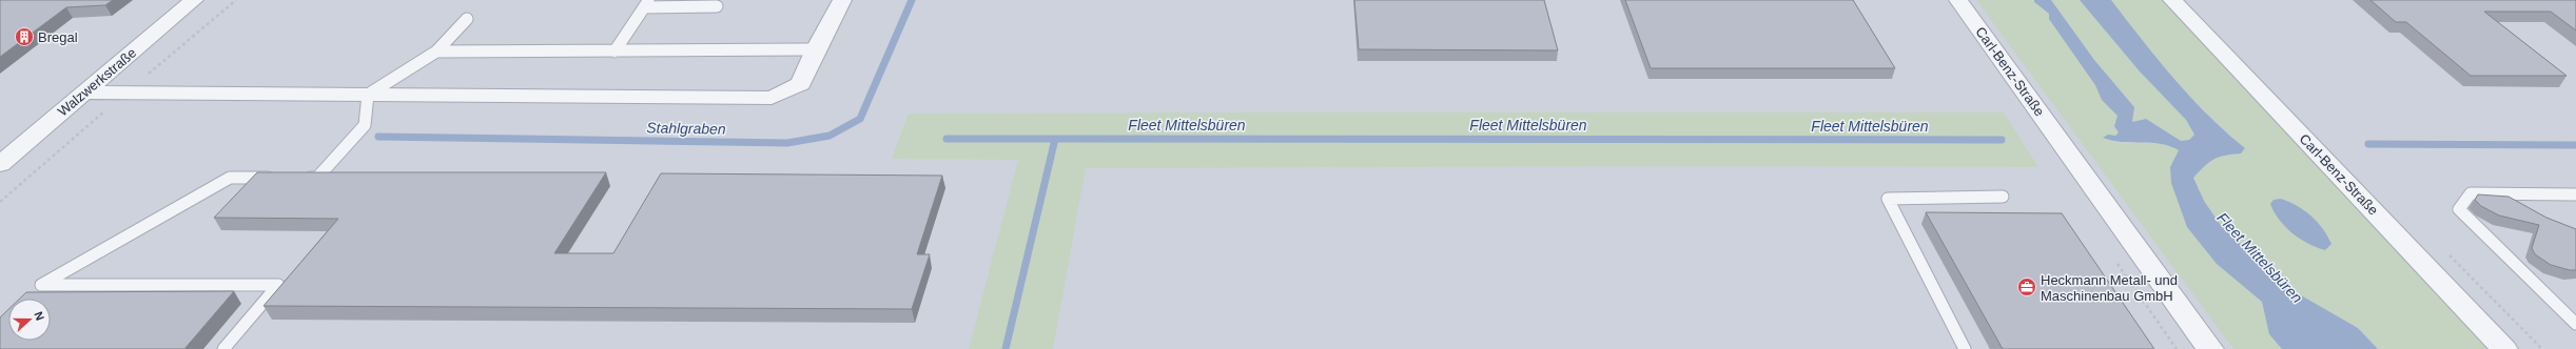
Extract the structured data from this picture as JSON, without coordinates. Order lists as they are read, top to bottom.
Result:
{
  "streets": {
    "street": ["Carl-Benz-Straße", "Walzwerkstraße"]
  },
  "water": ["Fleet Mittelsbüren", "Stahlgraben"],
  "places": {
    "building": ["Bregal"],
    "office": ["Heckmann Metall- und Maschinenbau GmbH"]
  },
  "north": "right"
}
